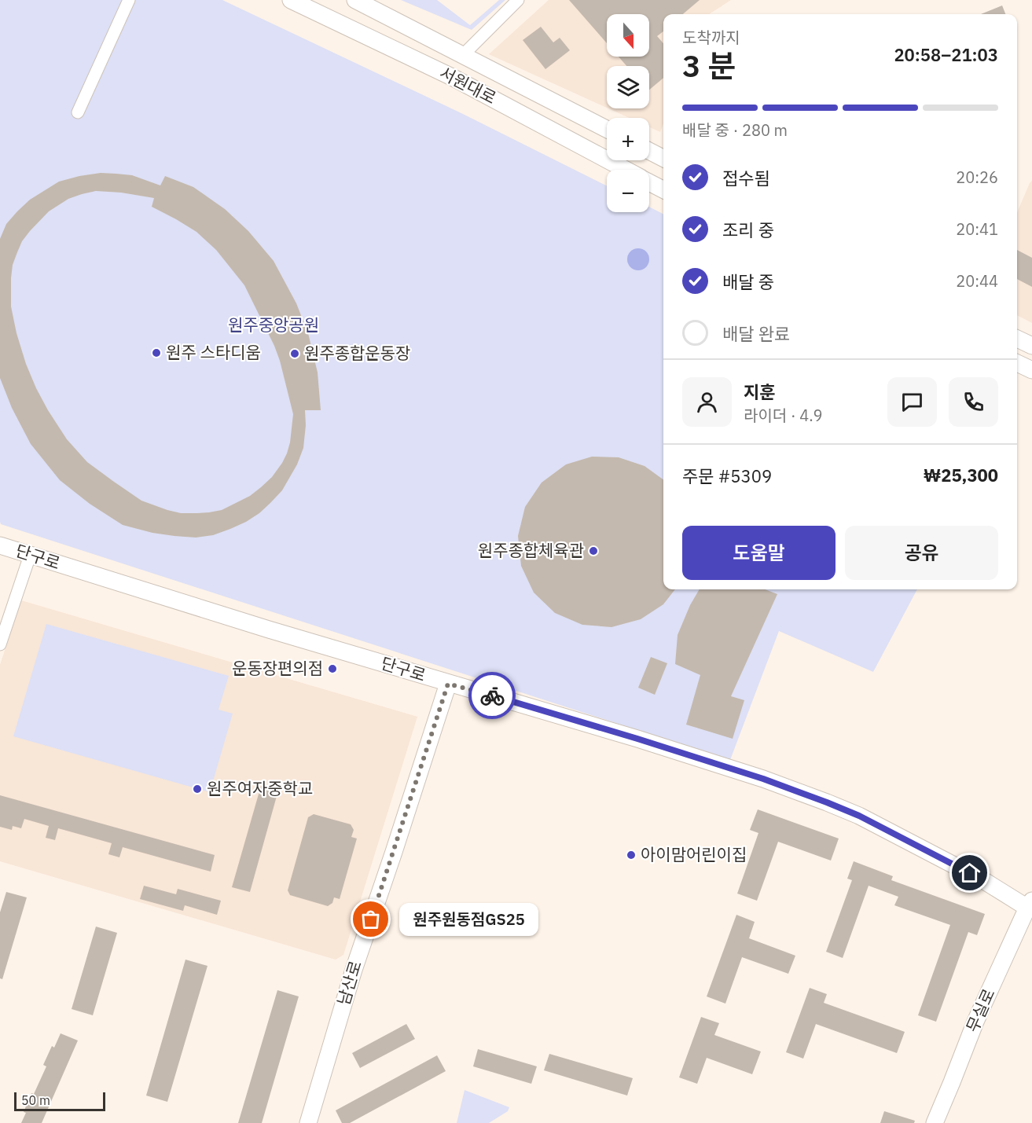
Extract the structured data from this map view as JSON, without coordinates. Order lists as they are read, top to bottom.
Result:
{
  "streets": {
    "street": [
      "서원대로",
      "단구로",
      "남산로",
      "무실로"
    ]
  },
  "crossings": [
    ["단구로", "남산로"],
    ["단구로", "무실로"]
  ],
  "parks": ["원주중앙공원"],
  "places": [
    "원주 스타디움",
    "원주종합운동장",
    "원주종합체육관",
    "운동장편의점",
    "원주여자중학교",
    "아이맘어린이집",
    "원주원동점GS25"
  ],
  "scale_bar": "50 m",
  "north": "bottom",
  "page": {
    "map_buttons": ["+", "−"],
    "heading": ["3 분", "도착까지", "20:58–21:03"],
    "panel": [
      "지훈",
      "라이더 · 4.9",
      "주문 #5309",
      "₩25,300"
    ],
    "bar": "배달 중 · 280 m",
    "list": [
      ["접수됨", "20:26"],
      ["조리 중", "20:41"],
      ["배달 중", "20:44"],
      "배달 완료"
    ],
    "buttons": ["도움말", "공유"],
    "bubble": "원주원동점GS25",
    "scale": "50 m"
  }
}
